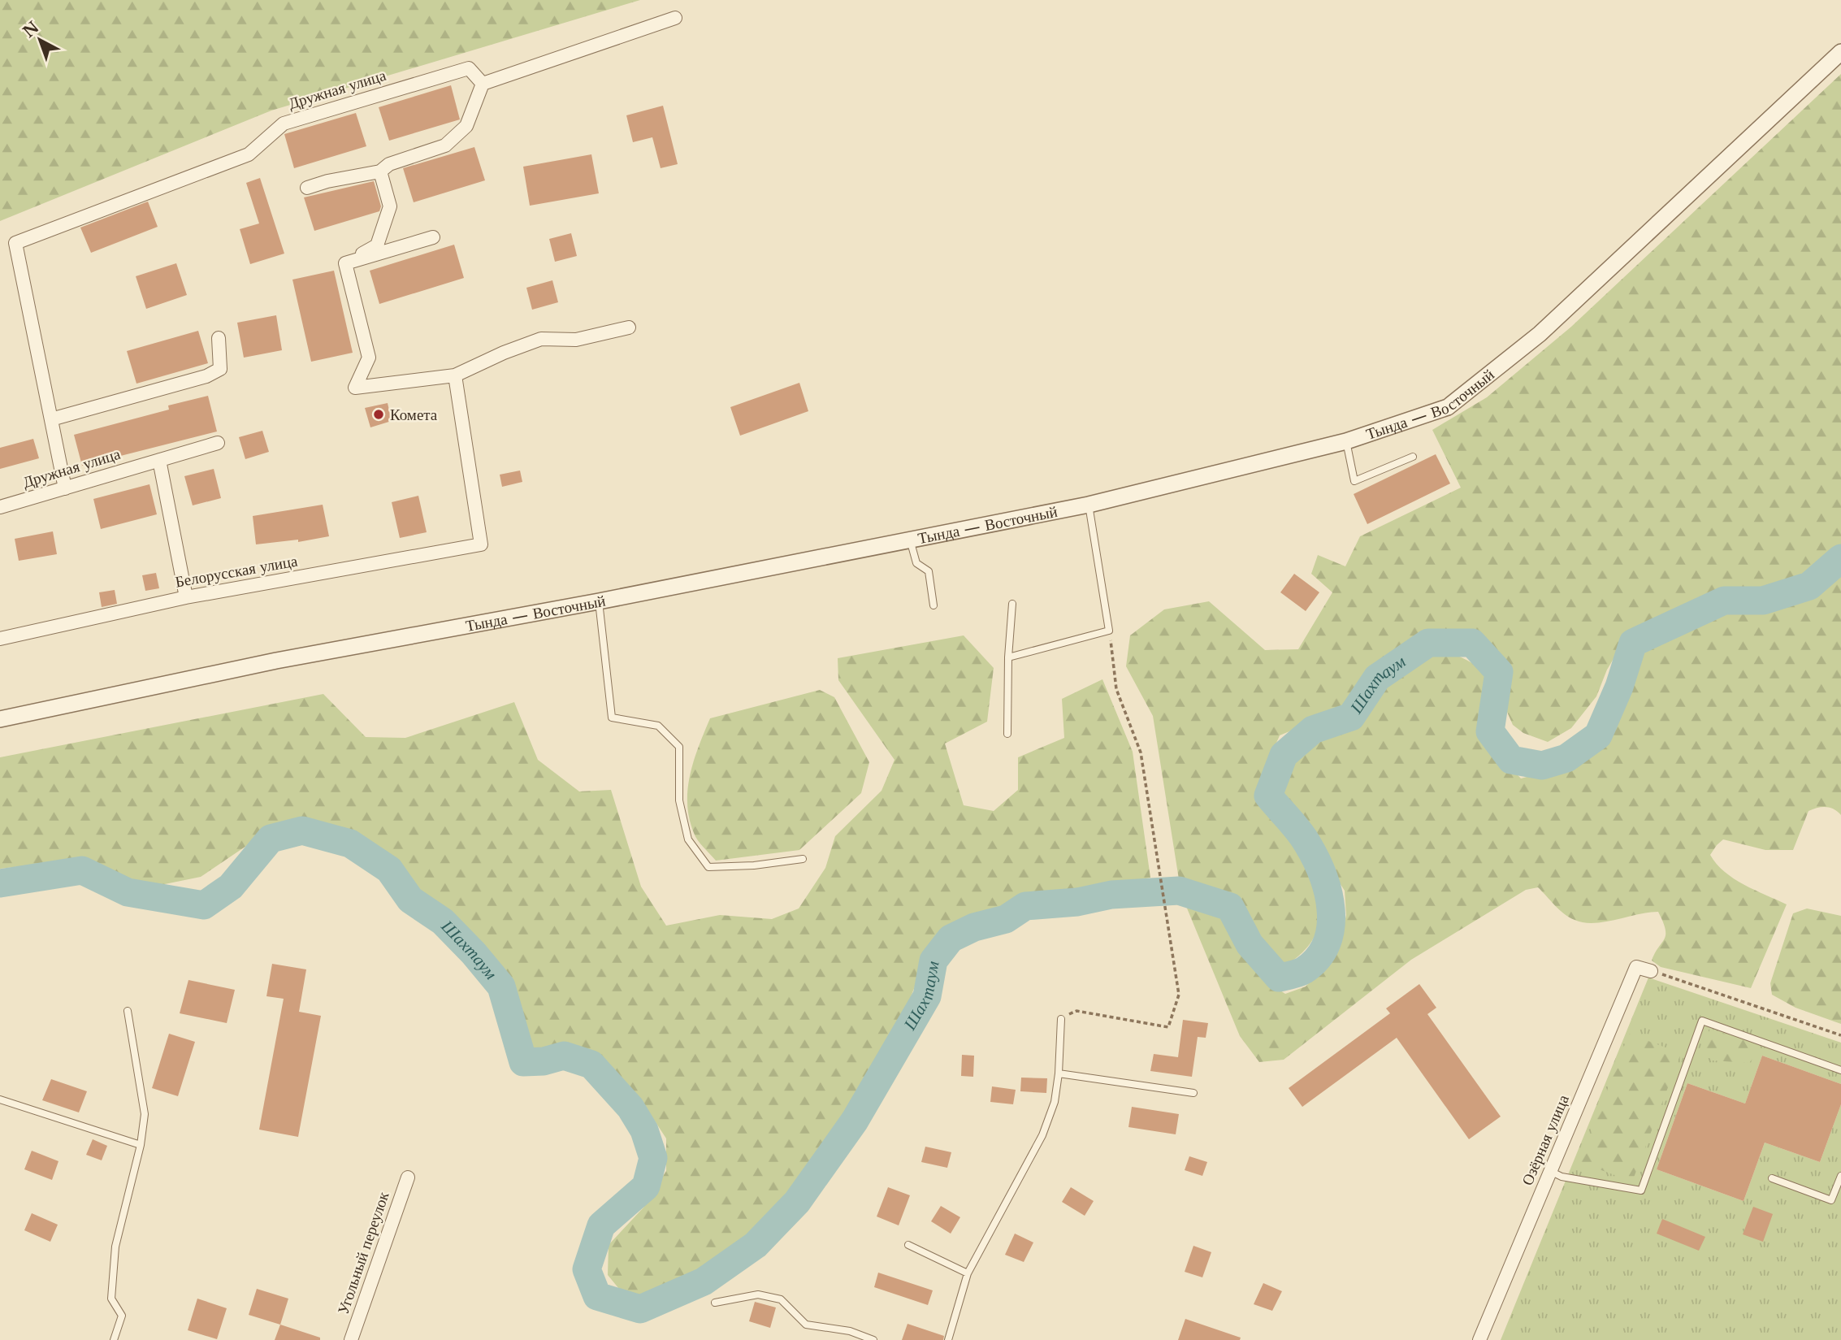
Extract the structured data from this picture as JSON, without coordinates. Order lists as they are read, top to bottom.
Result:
{
  "streets": {
    "street": [
      "Дружная улица",
      "Тында — Восточный",
      "Белорусская улица",
      "Озёрная улица",
      "Угольный переулок"
    ]
  },
  "water": ["Шахтаум"],
  "places": ["Комета"],
  "north": "top left"
}
